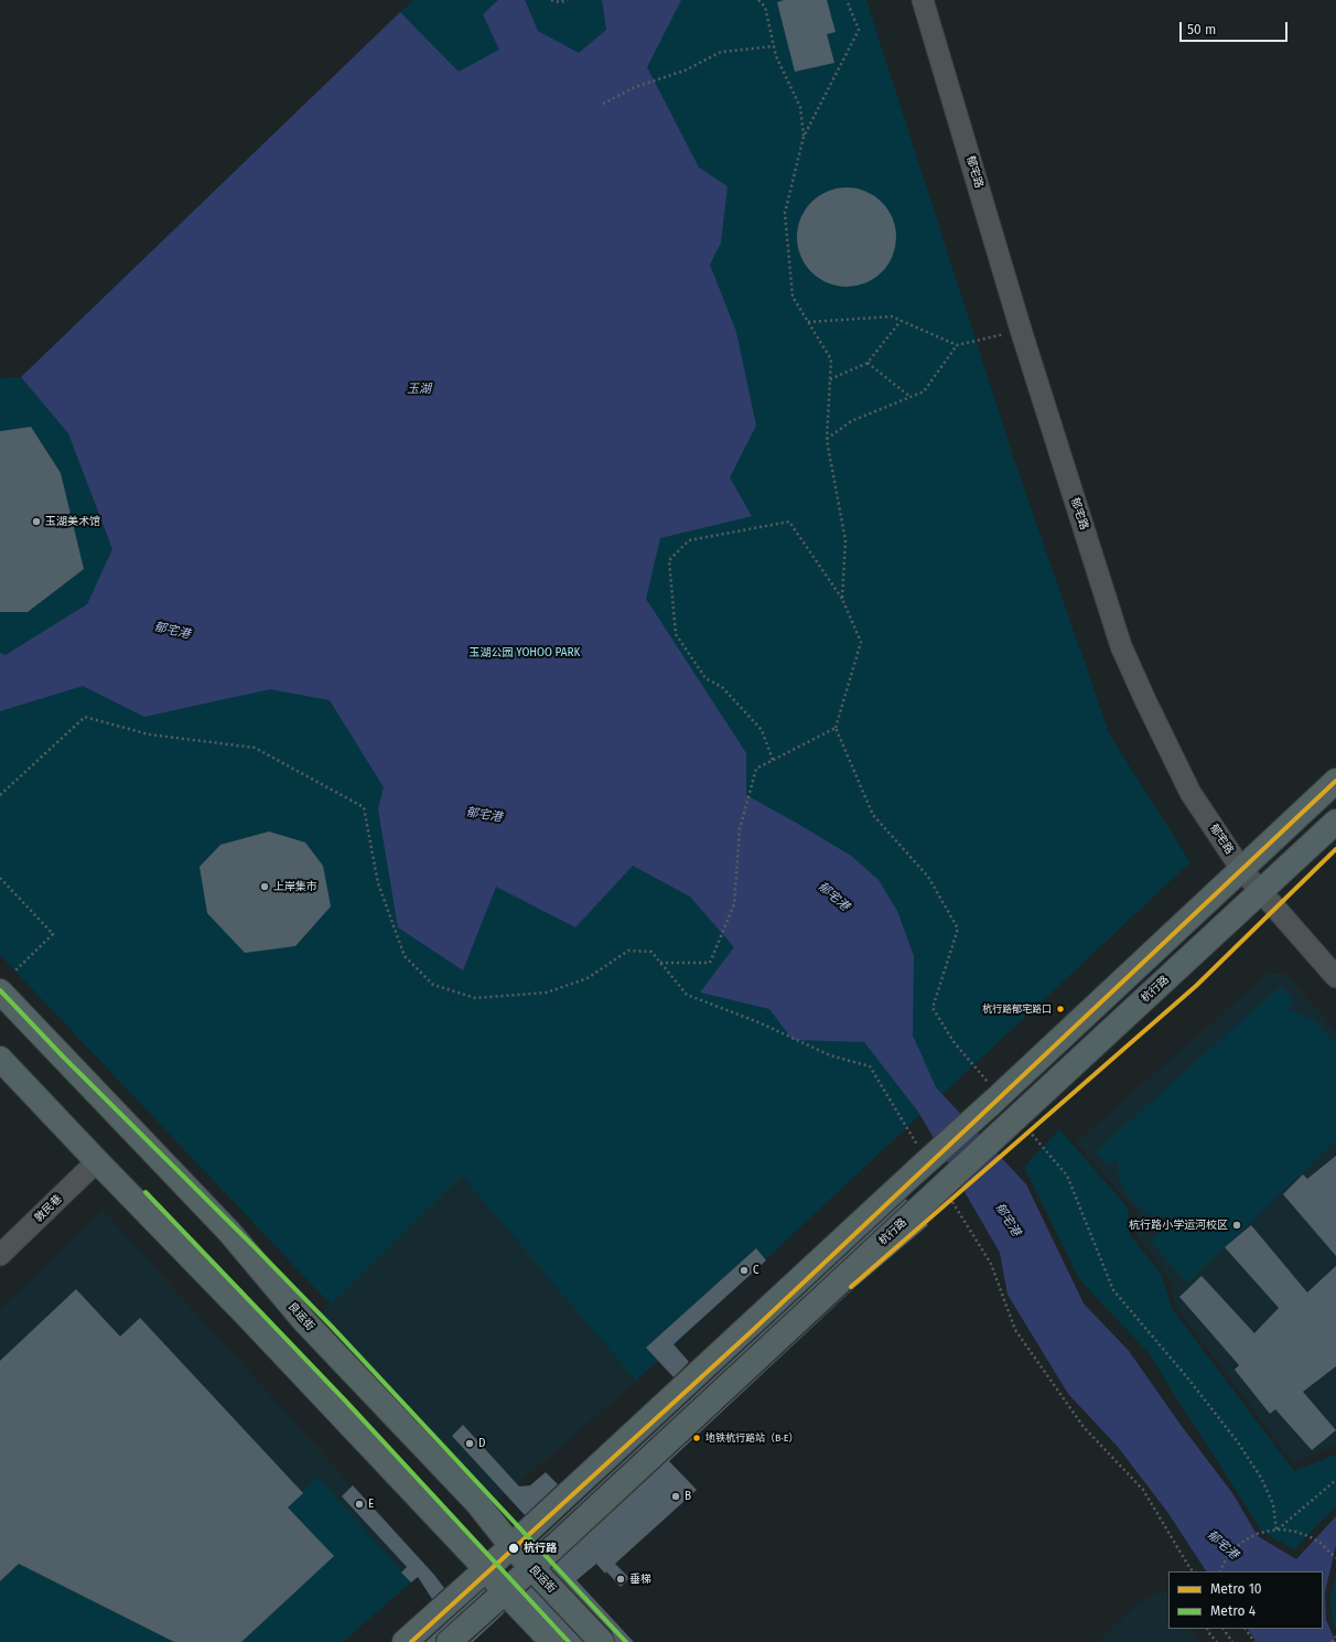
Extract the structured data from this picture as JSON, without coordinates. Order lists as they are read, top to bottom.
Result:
{
  "streets": {
    "main road": ["杭行路", "良运街"],
    "street": ["郁宅路", "敦民巷"]
  },
  "crossings": [
    ["郁宅路", "杭行路"],
    ["杭行路", "良运街"]
  ],
  "water": ["玉湖", "郁宅港"],
  "parks": ["玉湖公园 YOHOO PARK"],
  "places": [
    "玉湖美术馆",
    "上岸集市",
    "杭行路郁宅路口",
    "杭行路小学运河校区",
    "C",
    "地铁杭行路站（B·E）",
    "D",
    "B",
    "E",
    "杭行路",
    "垂梯"
  ],
  "lines": ["metro line 10", "metro line 4"],
  "legend": ["Metro 10", "Metro 4"],
  "scale_bar": "50 m"
}
